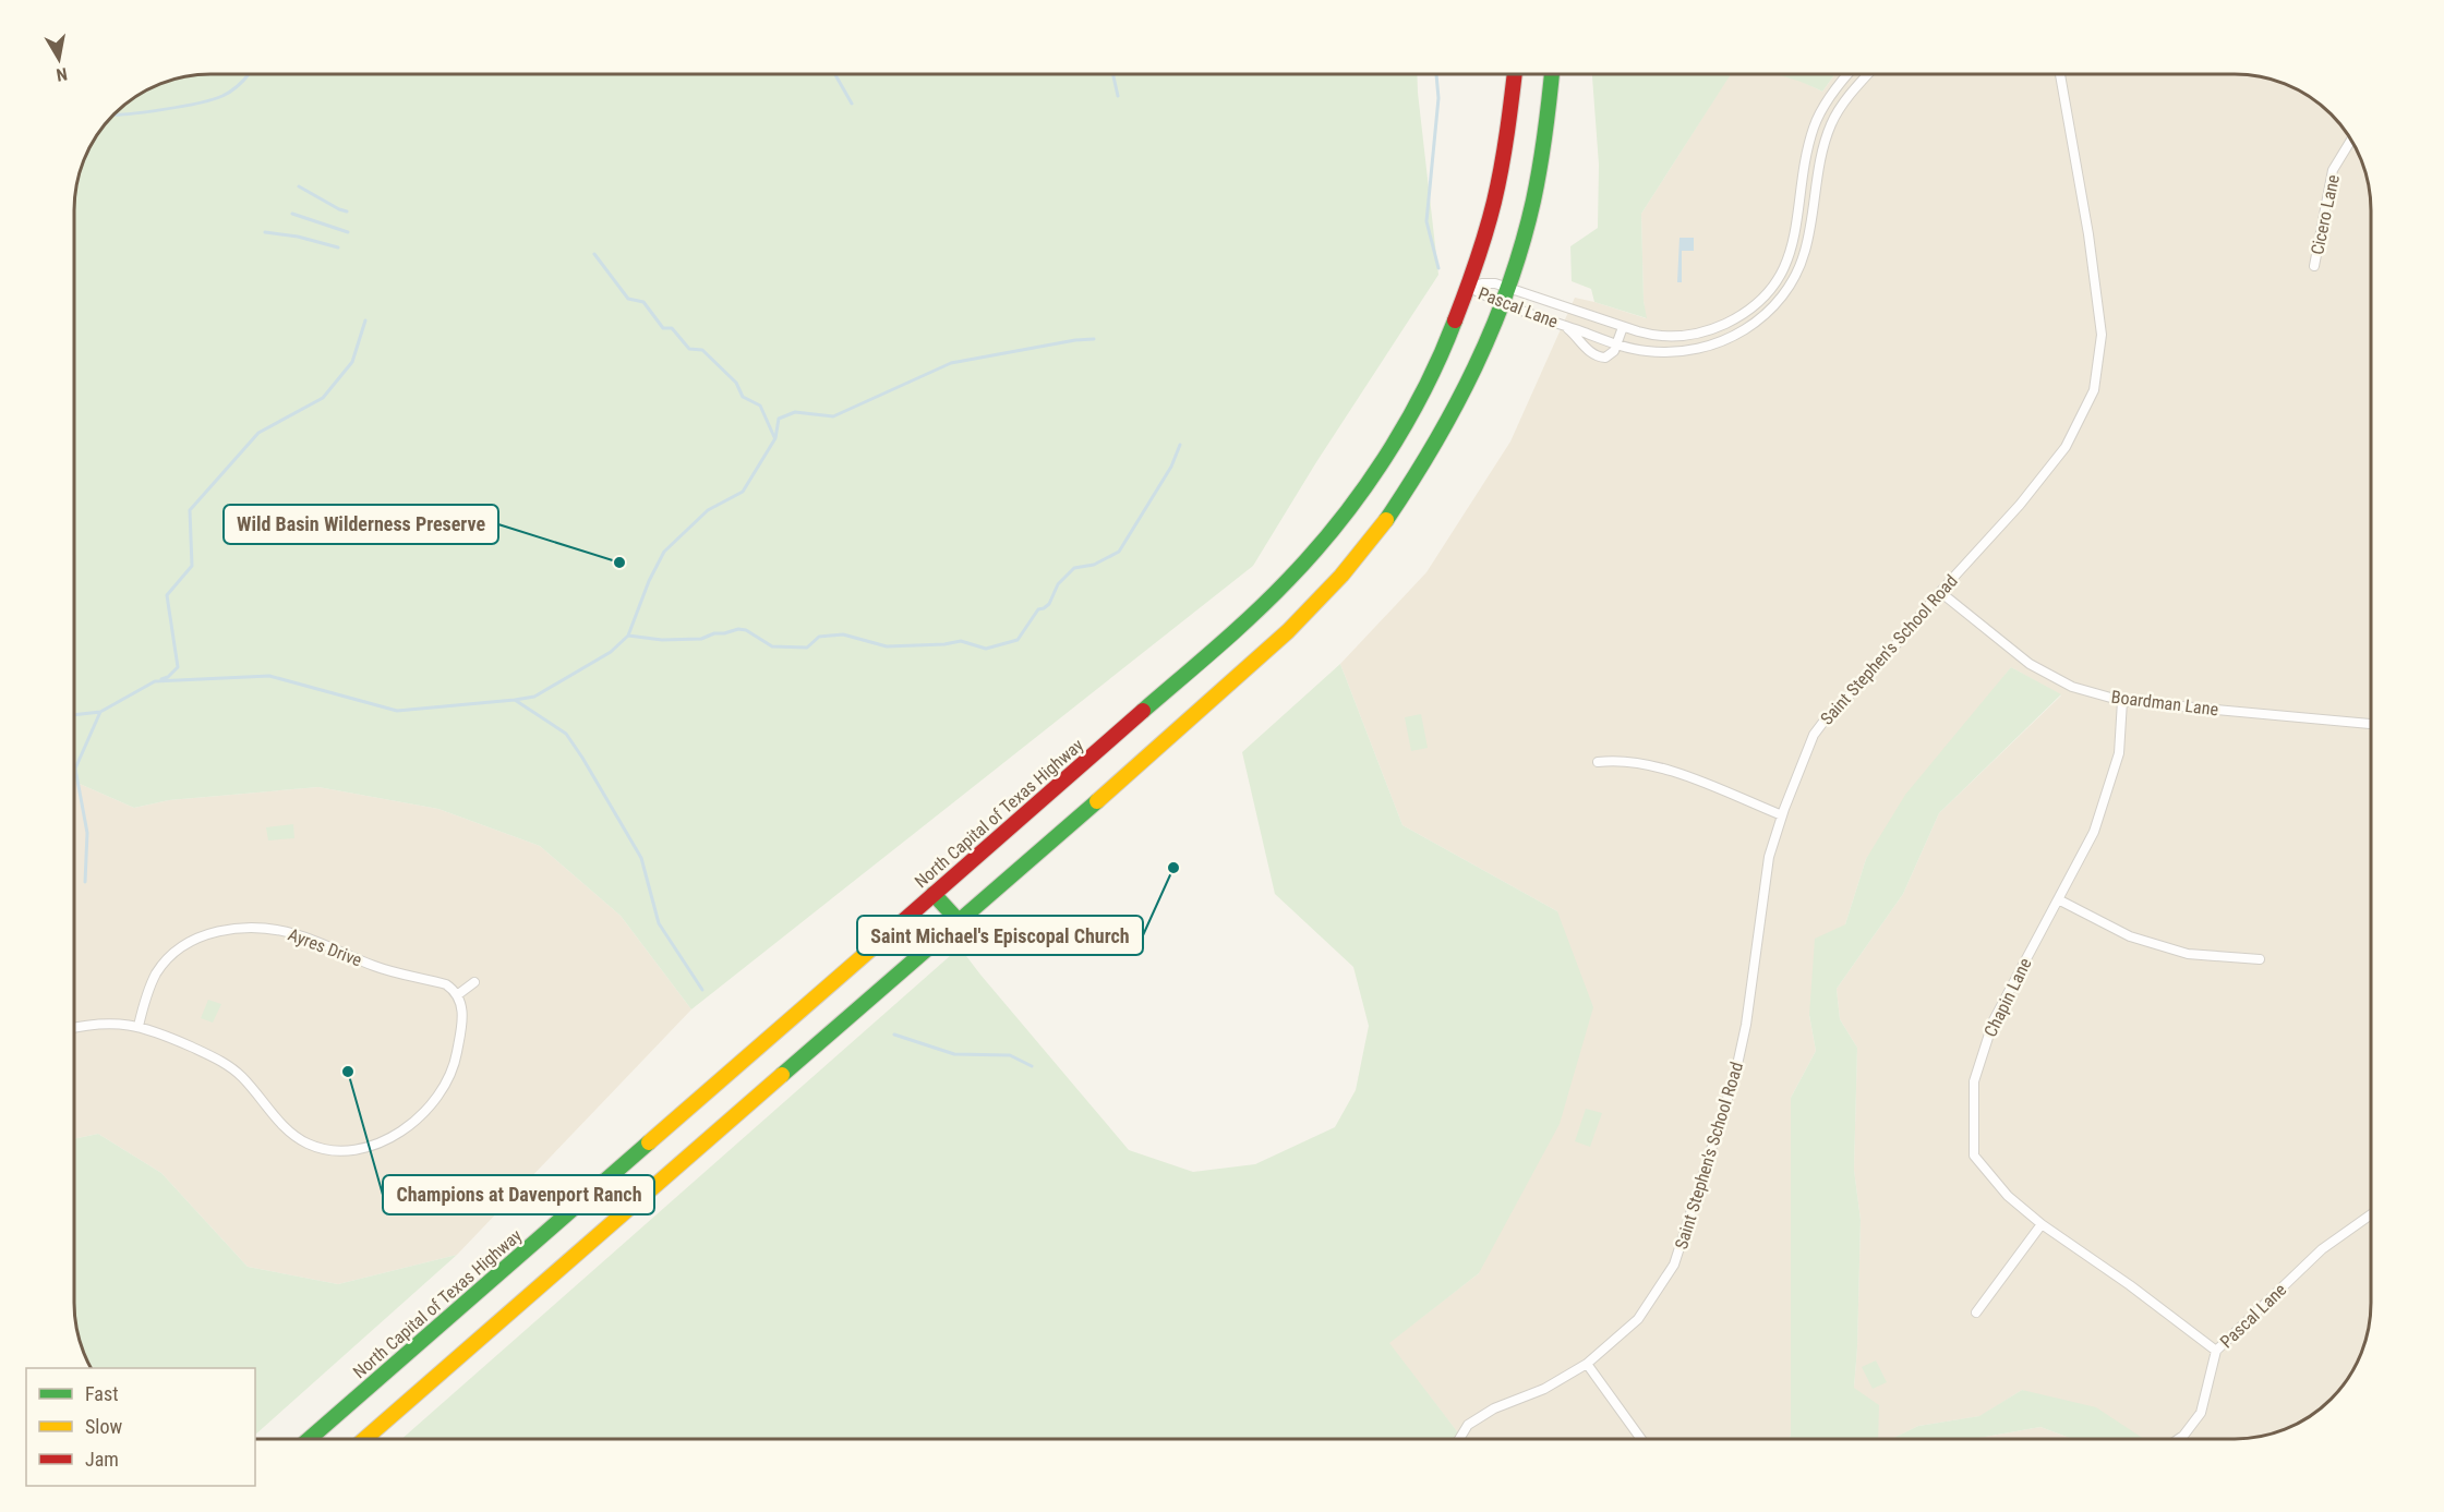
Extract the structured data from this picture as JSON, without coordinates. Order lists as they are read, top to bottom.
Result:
{
  "streets": {
    "highway": ["North Capital of Texas Highway"],
    "street": [
      "Cicero Lane",
      "Pascal Lane",
      "Saint Stephen's School Road",
      "Boardman Lane",
      "Ayres Drive",
      "Chapin Lane"
    ]
  },
  "crossings": [
    ["Pascal Lane", "North Capital of Texas Highway"],
    ["Pascal Lane", "Chapin Lane"],
    ["Saint Stephen's School Road", "Boardman Lane"],
    ["Boardman Lane", "Chapin Lane"]
  ],
  "places": ["Wild Basin Wilderness Preserve", "Saint Michael's Episcopal Church", "Champions at Davenport Ranch"],
  "legend": ["Fast", "Slow", "Jam"],
  "north": "bottom"
}
